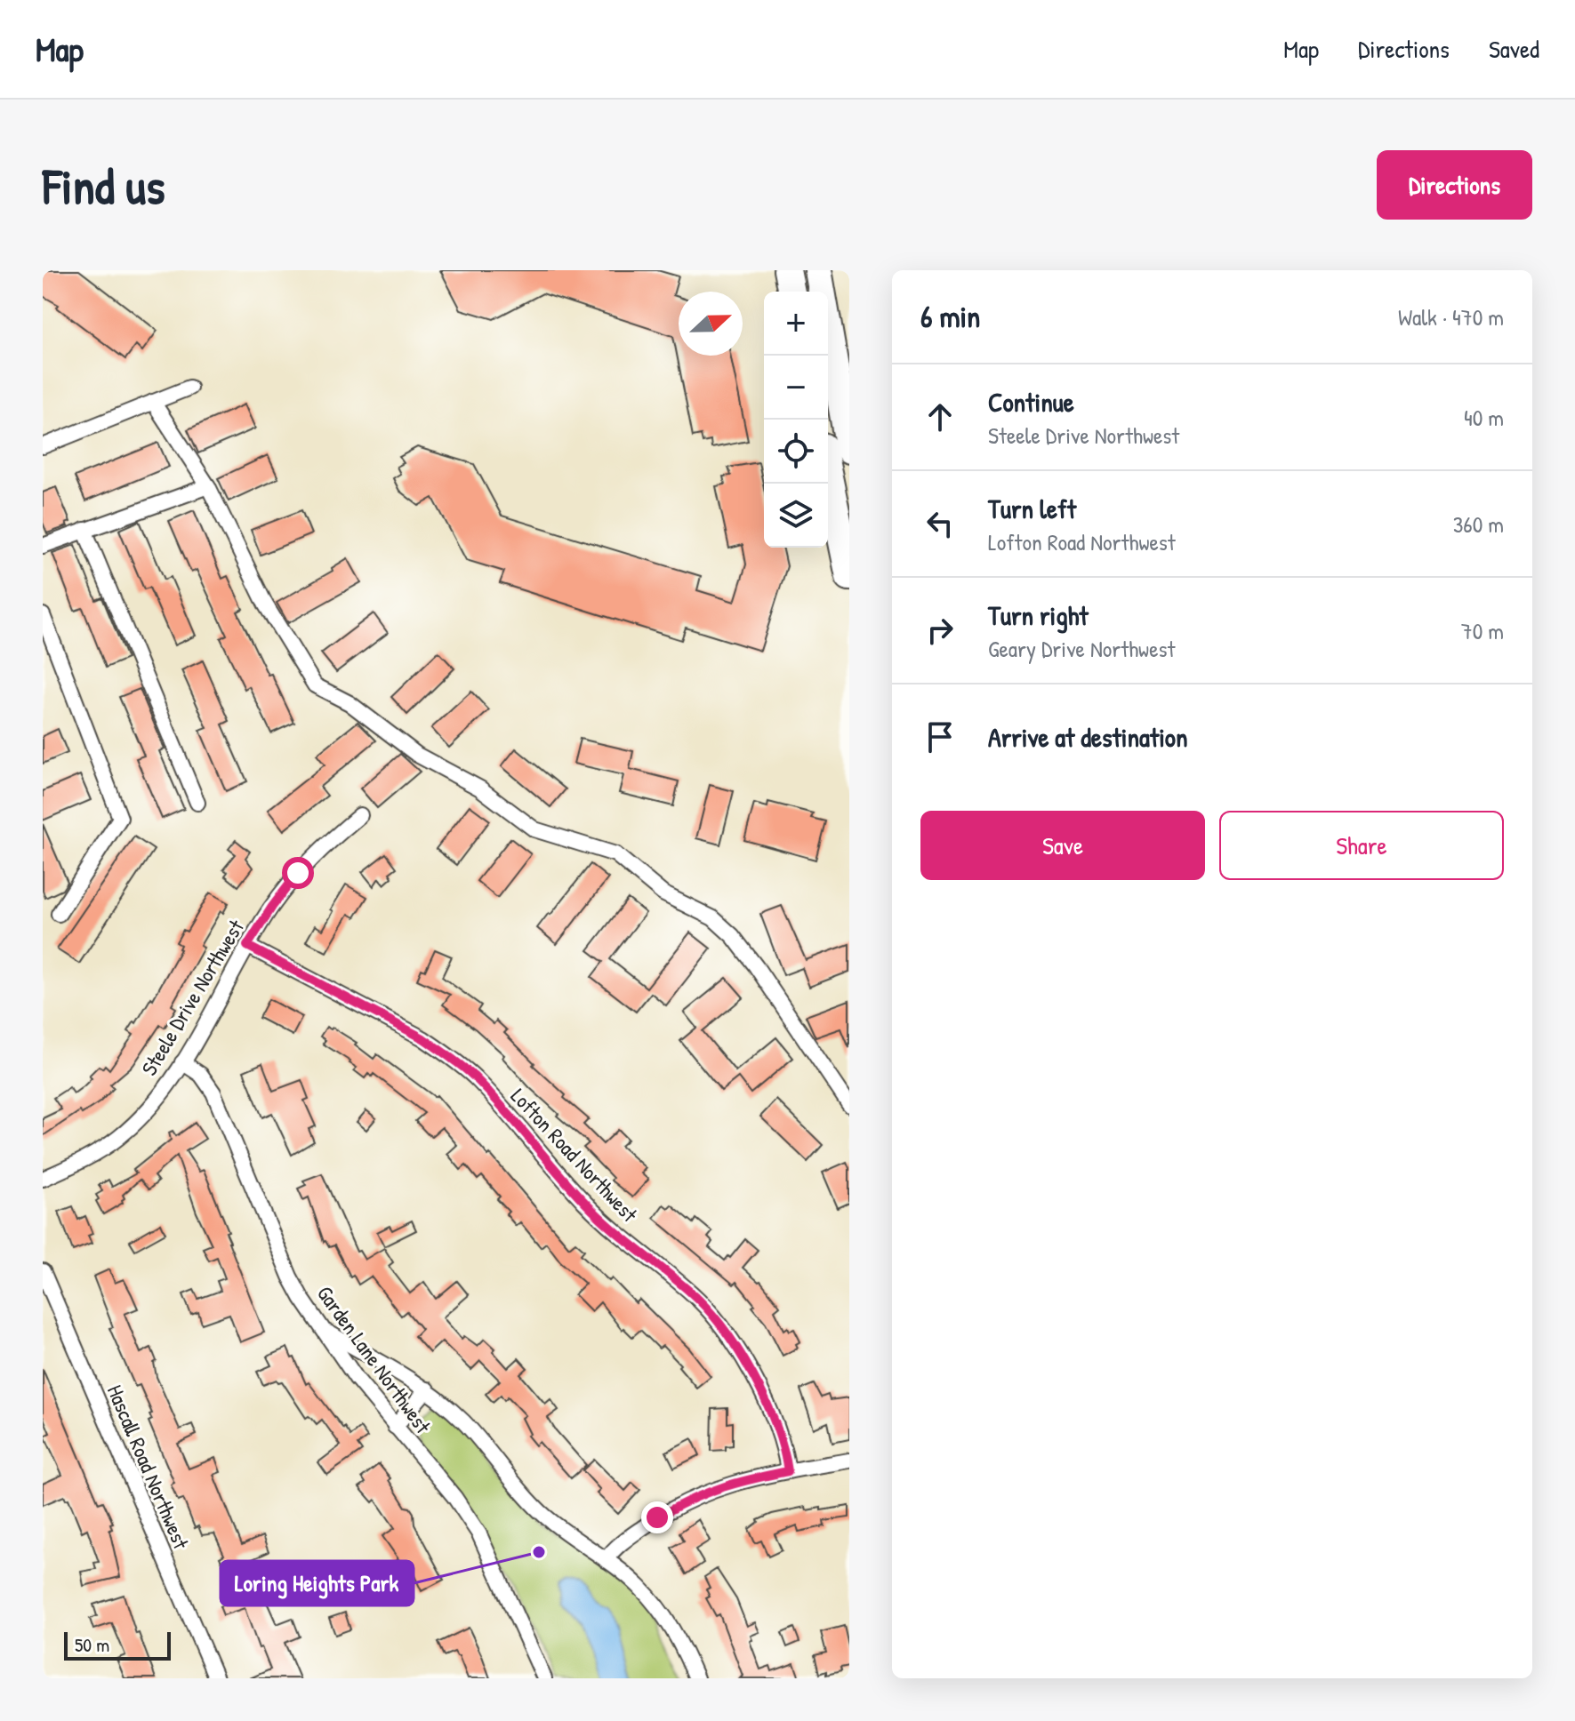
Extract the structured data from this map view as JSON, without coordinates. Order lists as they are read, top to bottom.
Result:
{
  "streets": {
    "street": [
      "Steele Drive Northwest",
      "Lofton Road Northwest",
      "Garden Lane Northwest",
      "Hascall Road Northwest"
    ]
  },
  "crossings": [
    ["Steele Drive Northwest", "Lofton Road Northwest"],
    ["Steele Drive Northwest", "Garden Lane Northwest"]
  ],
  "places": ["Loring Heights Park"],
  "scale_bar": "50 m",
  "north": "right",
  "page": {
    "header": "Map",
    "nav": ["Map", "Directions", "Saved"],
    "buttons": [
      "Directions",
      ["Save", "Share"]
    ],
    "title": "Find us",
    "heading": ["6 min", "Walk · 470 m"],
    "map_buttons": ["+", "−"],
    "list": [
      ["Continue", "Steele Drive Northwest", "40 m"],
      ["Turn left", "Lofton Road Northwest", "360 m"],
      ["Turn right", "Geary Drive Northwest", "70 m"],
      "Arrive at destination"
    ],
    "scale": "50 m"
  }
}
